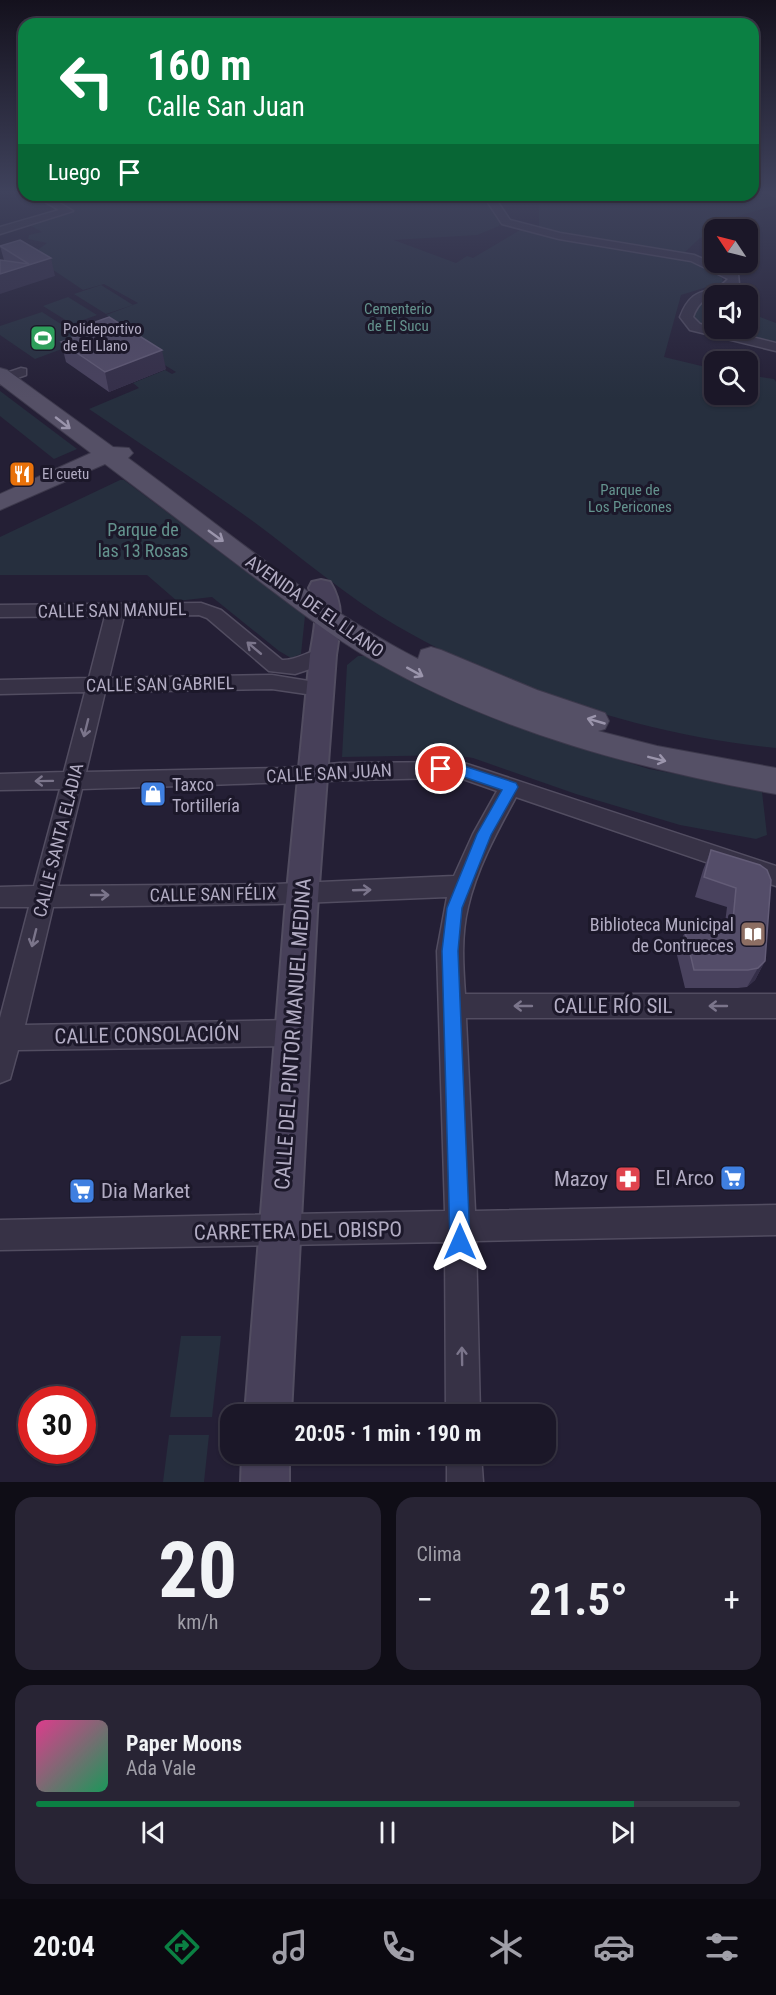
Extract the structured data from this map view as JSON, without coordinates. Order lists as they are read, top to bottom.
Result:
{
  "streets": {
    "main road": ["AVENIDA DE EL LLANO", "CALLE DEL PINTOR MANUEL MEDINA"],
    "street": [
      "CALLE SAN MANUEL",
      "CALLE SAN GABRIEL",
      "CALLE SAN JUAN",
      "CALLE SANTA ELADIA",
      "CALLE SAN FÉLIX",
      "CALLE RÍO SIL",
      "CALLE CONSOLACIÓN",
      "CARRETERA DEL OBISPO"
    ]
  },
  "crossings": [
    ["AVENIDA DE EL LLANO", "CALLE DEL PINTOR MANUEL MEDINA"],
    ["CALLE SAN MANUEL", "CALLE SAN GABRIEL"],
    ["CALLE SAN MANUEL", "CALLE SANTA ELADIA"],
    ["CALLE SAN GABRIEL", "CALLE SANTA ELADIA"],
    ["CALLE SAN GABRIEL", "CALLE DEL PINTOR MANUEL MEDINA"],
    ["CALLE SAN JUAN", "CALLE SANTA ELADIA"],
    ["CALLE SAN JUAN", "CALLE DEL PINTOR MANUEL MEDINA"],
    ["CALLE SANTA ELADIA", "CALLE SAN FÉLIX"],
    ["CALLE SANTA ELADIA", "CALLE CONSOLACIÓN"],
    ["CALLE SAN FÉLIX", "CALLE DEL PINTOR MANUEL MEDINA"],
    ["CALLE DEL PINTOR MANUEL MEDINA", "CALLE CONSOLACIÓN"],
    ["CALLE DEL PINTOR MANUEL MEDINA", "CARRETERA DEL OBISPO"]
  ],
  "one_way": [
    "CALLE SAN MANUEL",
    "CALLE SANTA ELADIA",
    "CALLE SAN FÉLIX",
    "CALLE RÍO SIL"
  ],
  "parks": ["Cementerio de El Sucu", "Parque de Los Pericones", "Parque de las 13 Rosas"],
  "places": {
    "sports": ["Polideportivo de El Llano"],
    "restaurant": ["El cuetu"],
    "shop": ["Taxco Tortillería"],
    "library": ["Biblioteca Municipal de Contrueces"],
    "supermarket": ["El Arco", "Dia Market"],
    "pharmacy": ["Mazoy"]
  },
  "north": "top left",
  "page": {
    "turn": ["160 m", "Calle San Juan"],
    "then": "Luego",
    "limit": "30",
    "trip": "20:05 · 1 min · 190 m",
    "tile": [
      ["20", "km/h"],
      "Clima"
    ],
    "heat": ["−", "21.5°", "+"],
    "song": ["Paper Moons", "Ada Vale"],
    "tabs": "20:04"
  }
}
